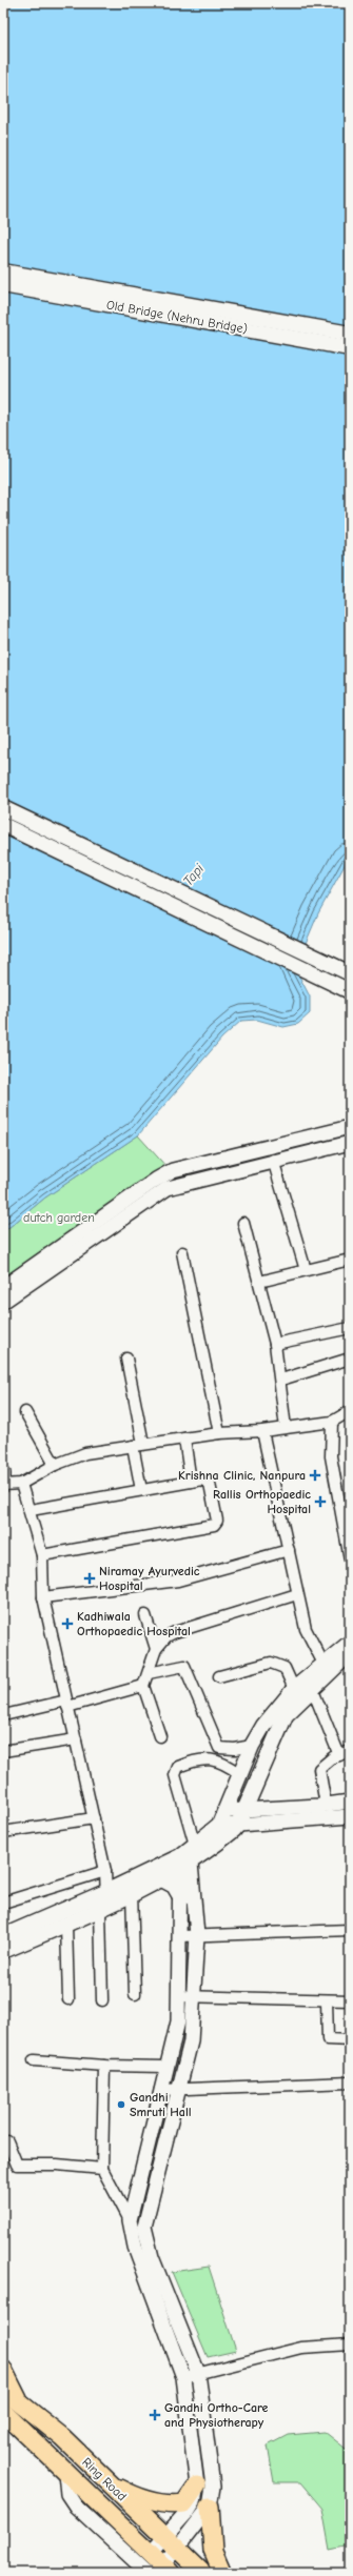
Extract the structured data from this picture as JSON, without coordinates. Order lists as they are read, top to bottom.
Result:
{
  "streets": {
    "highway": ["Ring Road"],
    "main road": ["Old Bridge (Nehru Bridge)"]
  },
  "water": ["Tapi"],
  "parks": ["dutch garden"],
  "places": {
    "health": [
      "Krishna Clinic, Nanpura",
      "Rallis Orthopaedic Hospital",
      "Niramay Ayurvedic Hospital",
      "Kadhiwala Orthopaedic Hospital",
      "Gandhi Ortho-Care and Physiotherapy"
    ],
    "other": ["Gandhi Smruti Hall"]
  }
}
